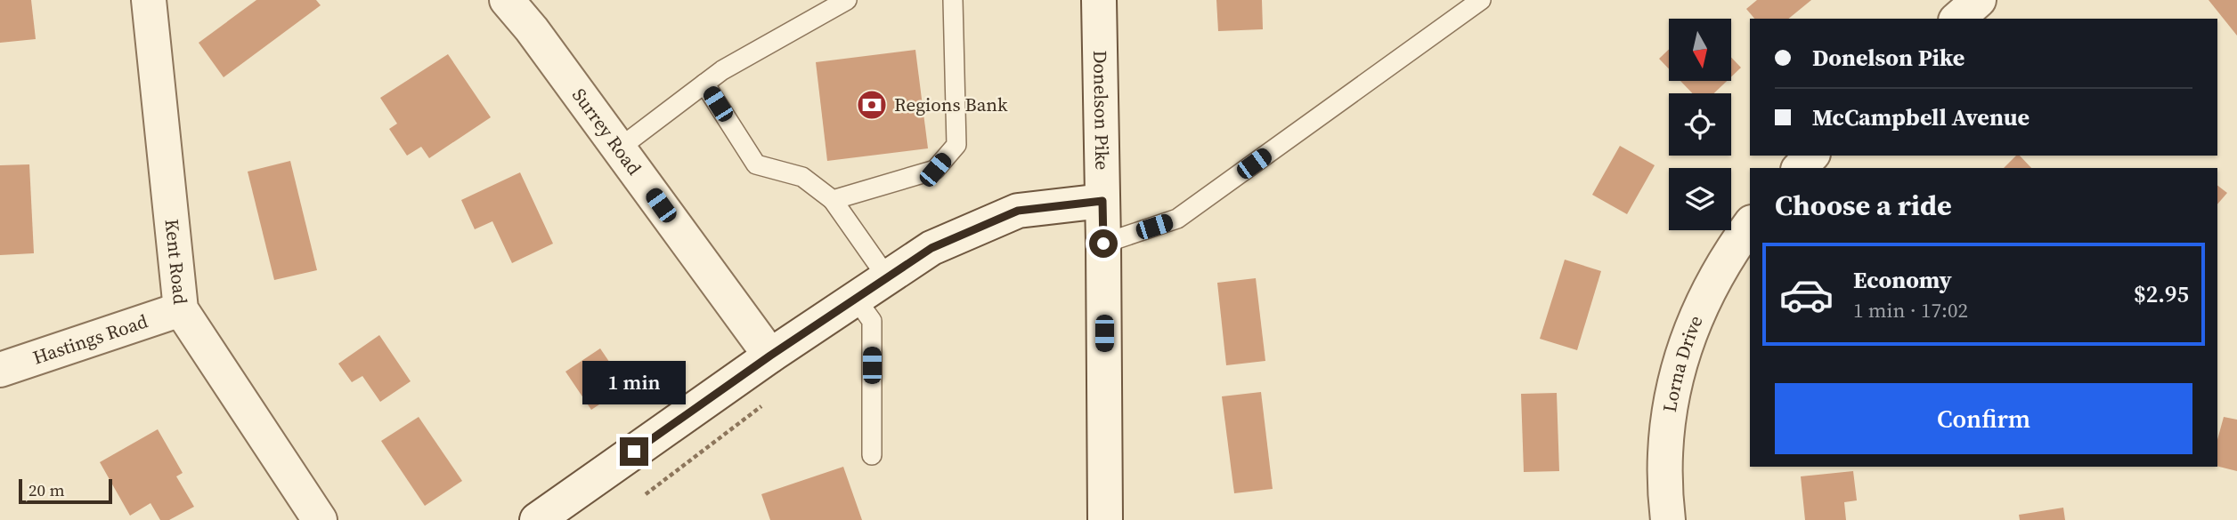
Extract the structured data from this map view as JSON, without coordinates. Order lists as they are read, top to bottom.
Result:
{
  "streets": {
    "street": [
      "Donelson Pike",
      "Surrey Road",
      "Kent Road",
      "Hastings Road",
      "Lorna Drive"
    ]
  },
  "crossings": [
    ["Kent Road", "Hastings Road"]
  ],
  "places": {
    "bank": ["Regions Bank"]
  },
  "scale_bar": "20 m",
  "north": "bottom",
  "page": {
    "banner": ["Donelson Pike", "McCampbell Avenue"],
    "heading": "Choose a ride",
    "list": [
      {
        "name": "Economy",
        "note": "1 min · 17:02",
        "value": "$2.95"
      }
    ],
    "bubble": "1 min",
    "buttons": "Confirm",
    "scale": "20 m"
  }
}
